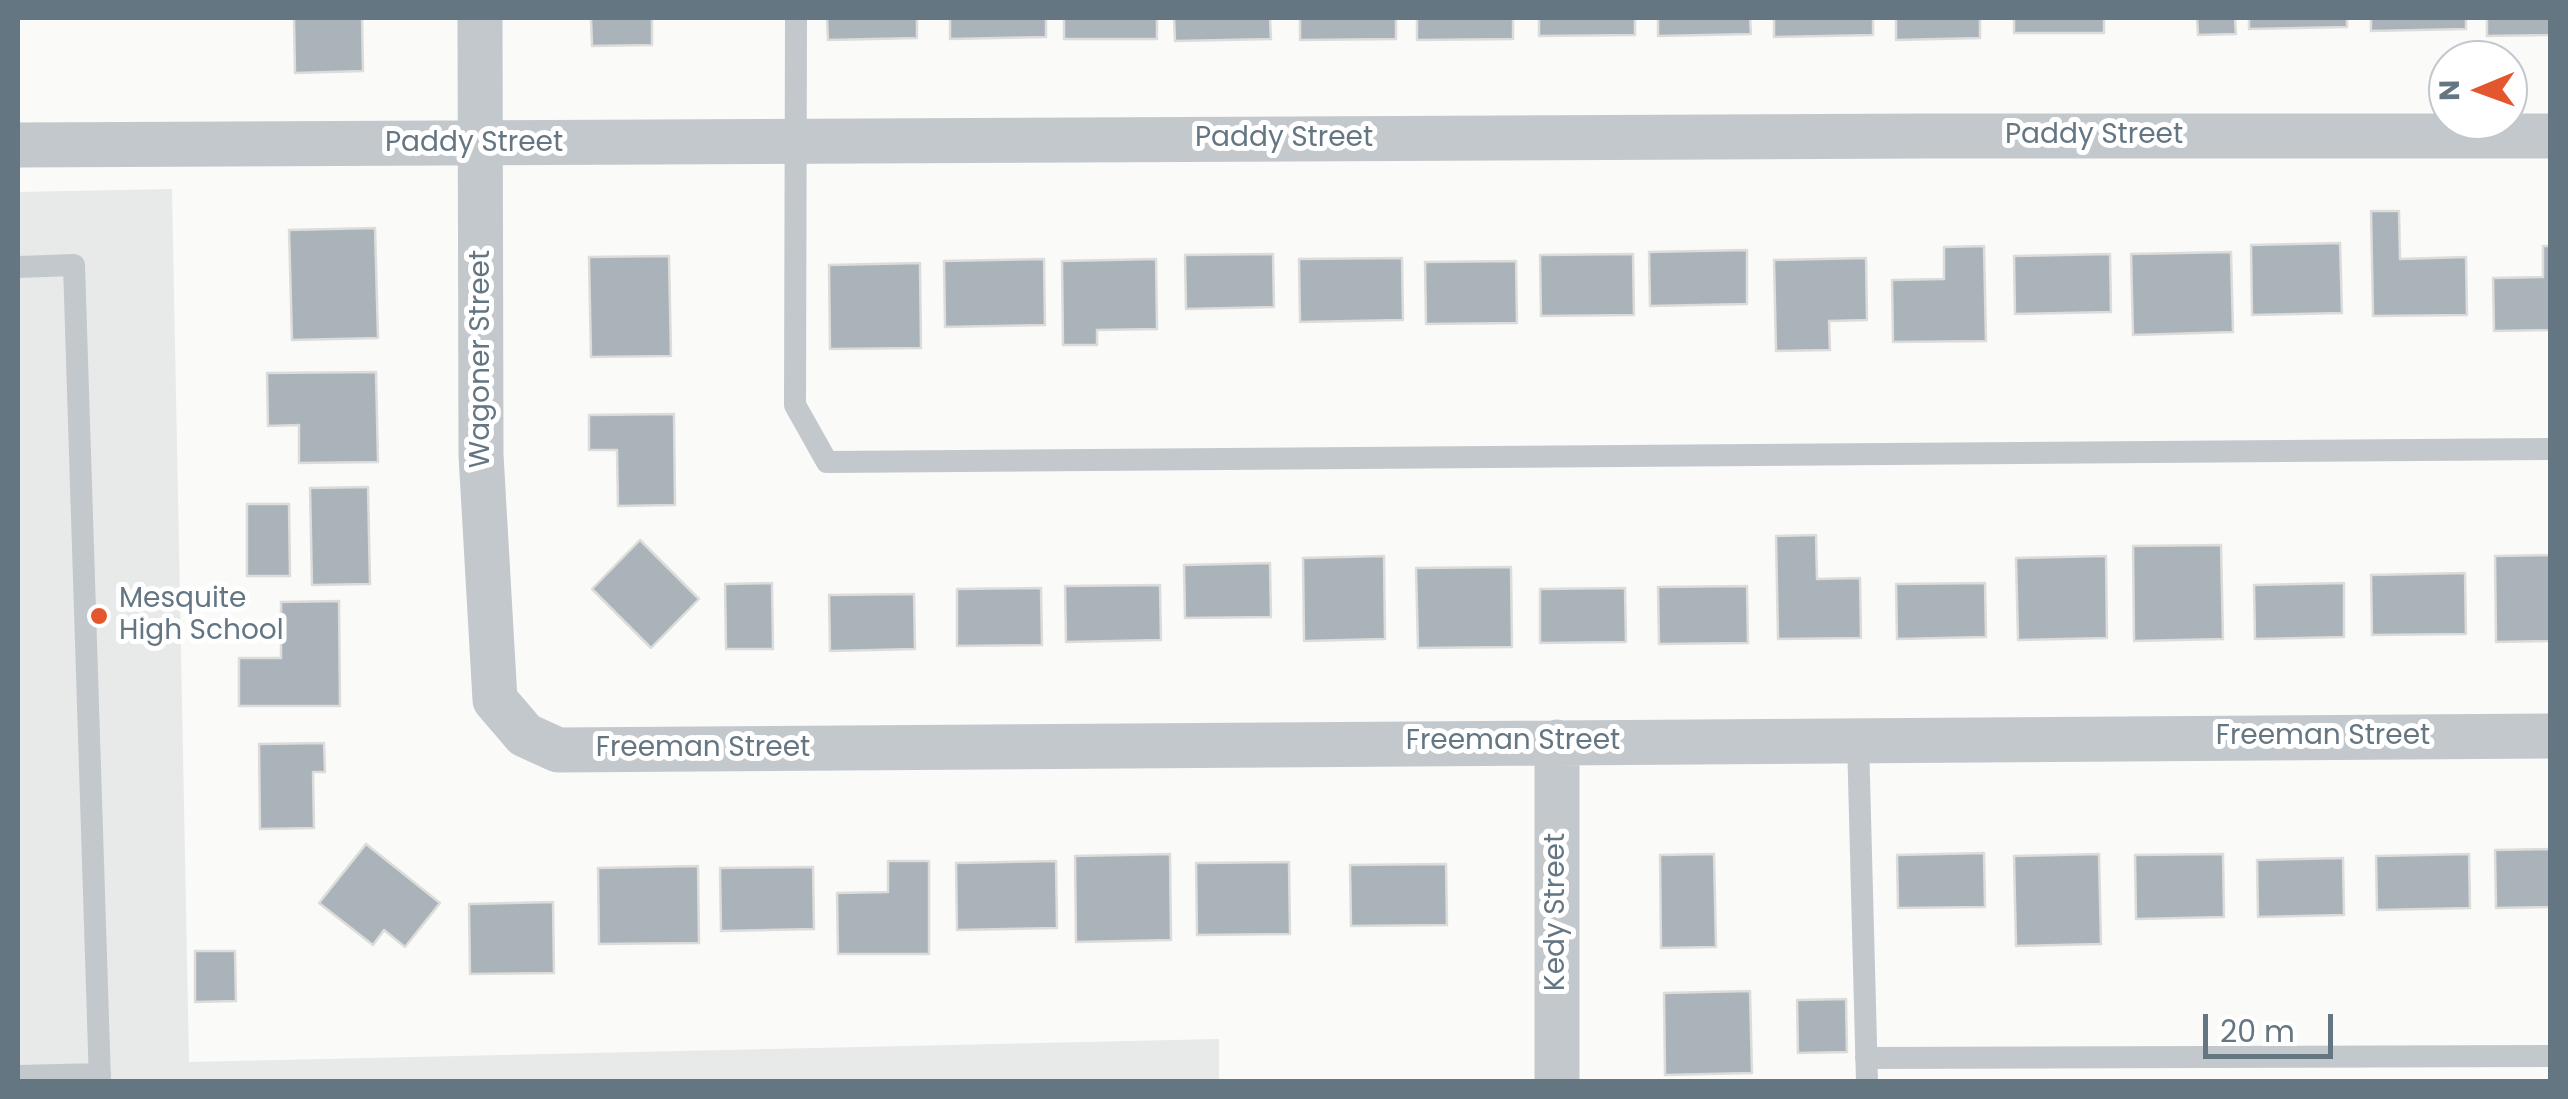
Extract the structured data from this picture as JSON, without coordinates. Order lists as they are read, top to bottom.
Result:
{
  "streets": {
    "street": [
      "Paddy Street",
      "Wagoner Street",
      "Freeman Street",
      "Kedy Street"
    ]
  },
  "crossings": [
    ["Paddy Street", "Wagoner Street"],
    ["Wagoner Street", "Freeman Street"],
    ["Freeman Street", "Kedy Street"]
  ],
  "places": ["Mesquite High School"],
  "scale_bar": "20 m",
  "north": "left"
}
